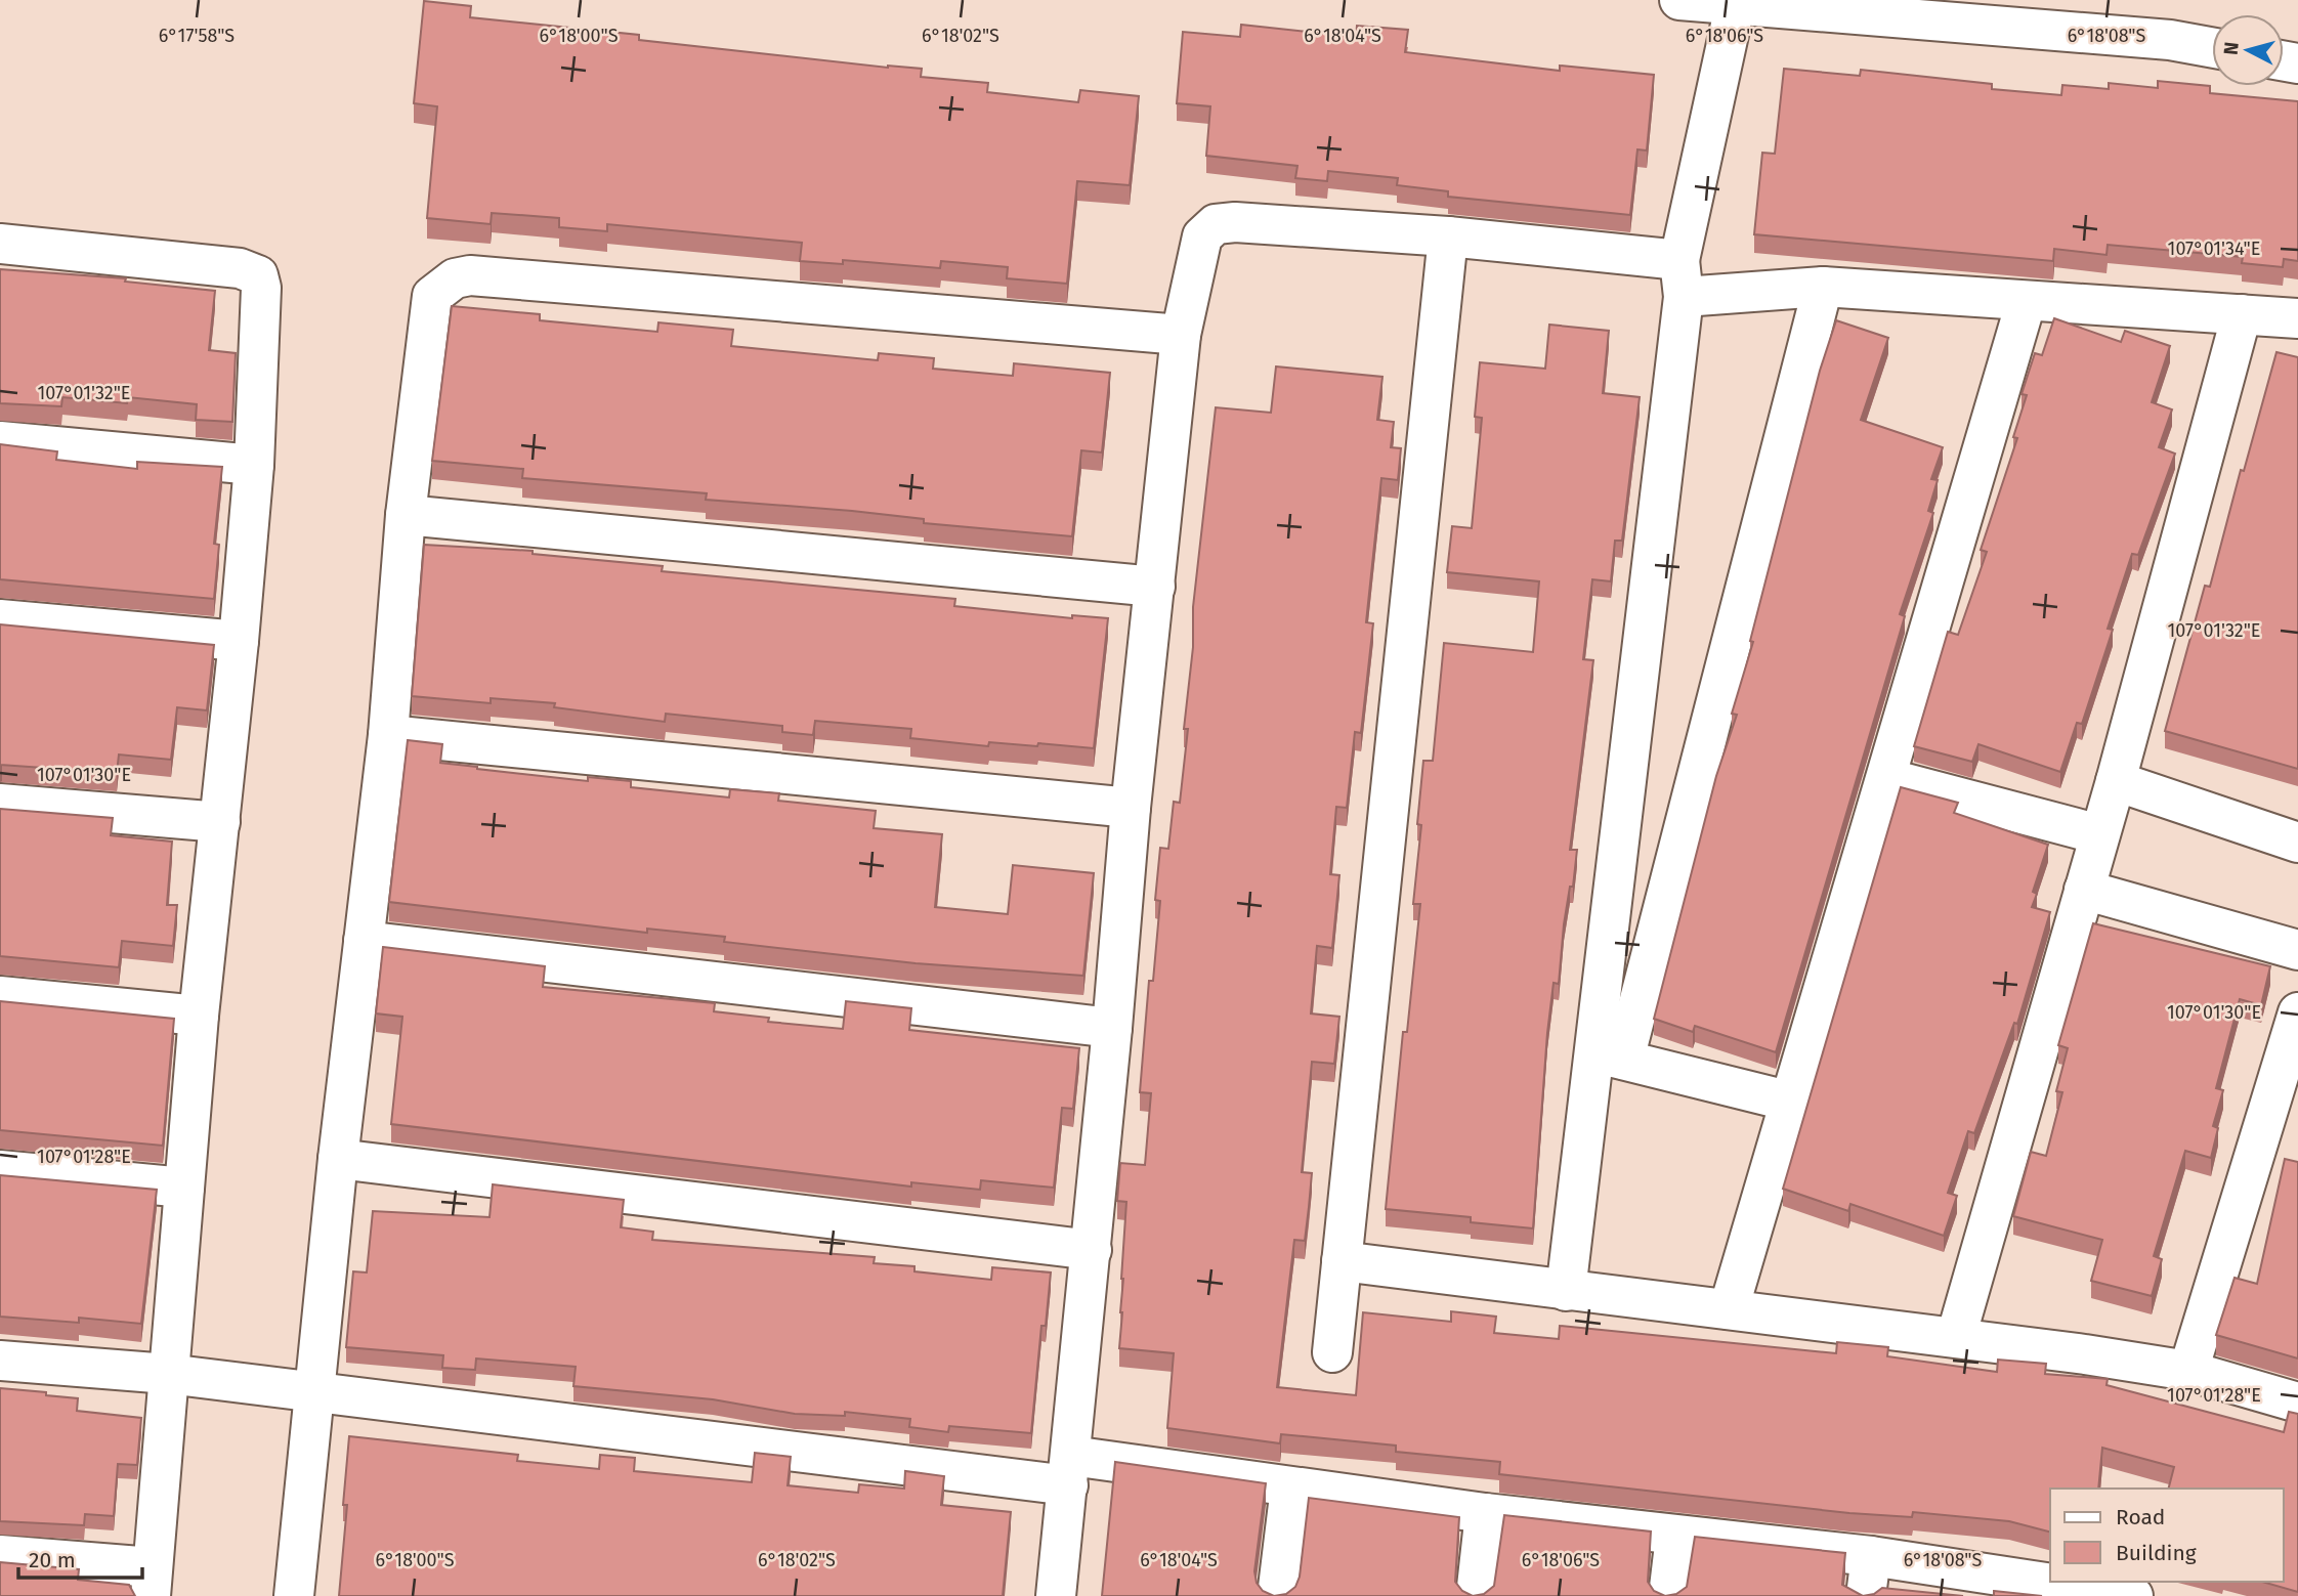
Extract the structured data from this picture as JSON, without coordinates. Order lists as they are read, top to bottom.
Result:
{
  "legend": ["Road", "Building"],
  "scale_bar": "20 m",
  "north": "left",
  "coordinates": [
    "6°17'58\"S",
    "6°18'00\"S",
    "6°18'02\"S",
    "6°18'04\"S",
    "6°18'06\"S",
    "6°18'08\"S",
    "107°01'34\"E",
    "107°01'32\"E",
    "107°01'30\"E",
    "107°01'28\"E"
  ]
}
